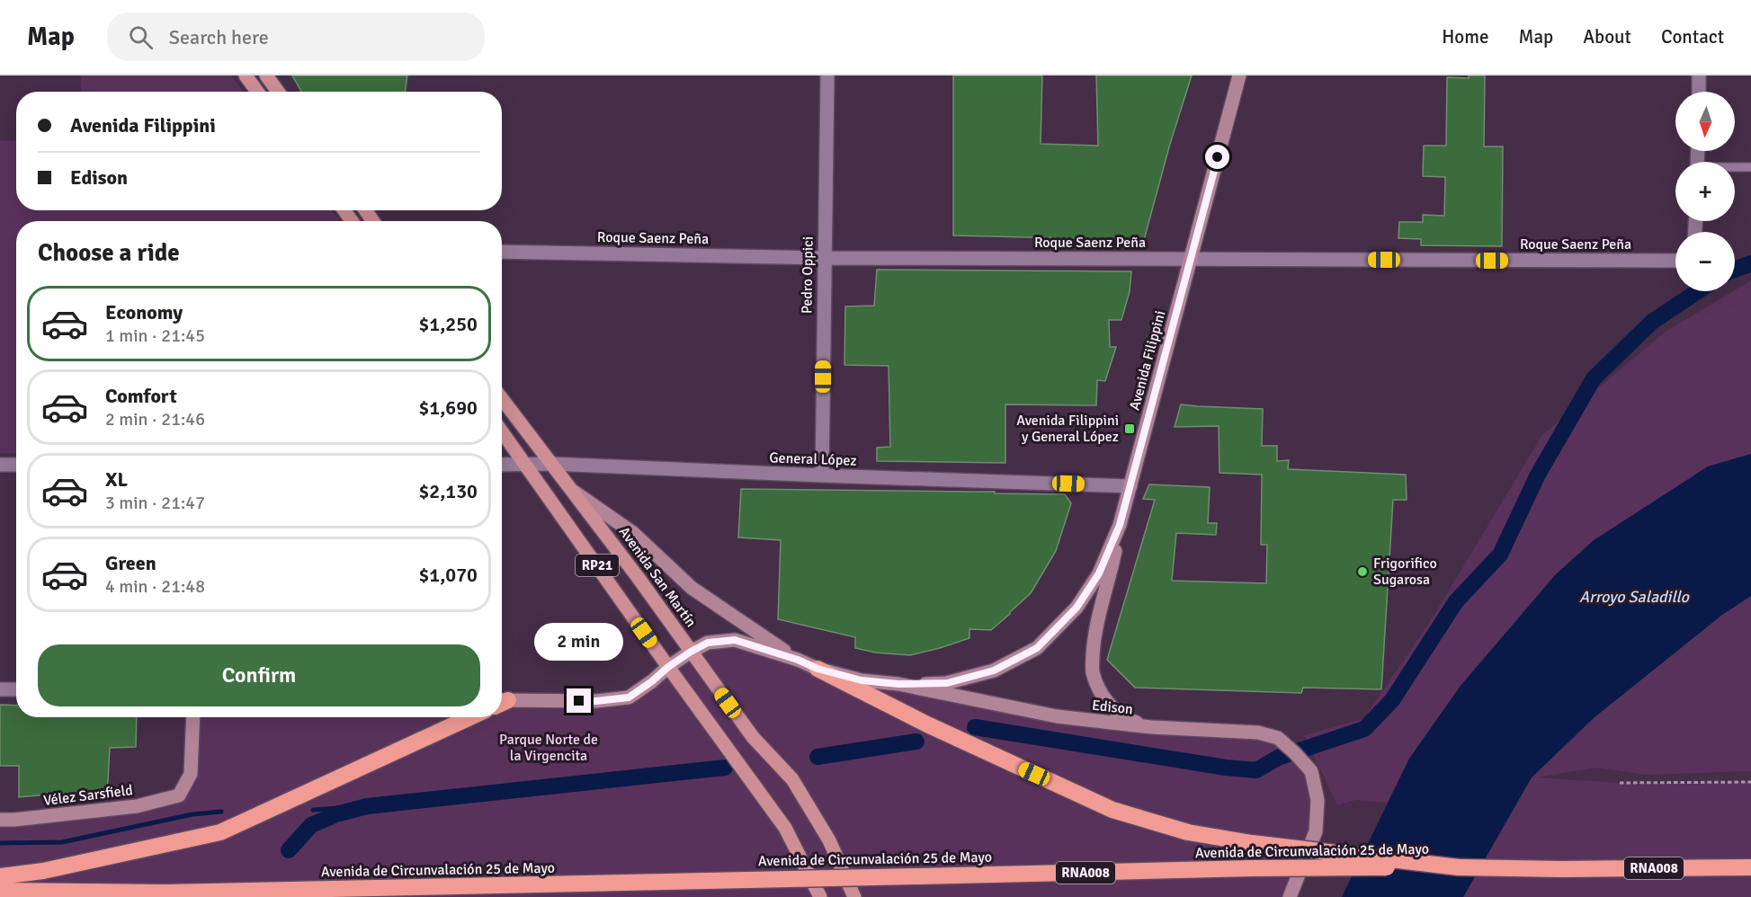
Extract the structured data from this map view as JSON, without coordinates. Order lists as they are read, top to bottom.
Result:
{
  "streets": {
    "highway": ["Avenida de Circunvalación 25 de Mayo", "RNA008"],
    "main road": [
      "Avenida Filippini",
      "RP21",
      "Avenida San Martín",
      "Edison",
      "Vélez Sarsfield"
    ],
    "street": ["Roque Saenz Peña", "Pedro Oppici", "General López"]
  },
  "crossings": [
    ["Roque Saenz Peña", "Pedro Oppici"],
    ["Roque Saenz Peña", "Avenida Filippini"],
    ["Pedro Oppici", "General López"],
    ["Avenida Filippini", "General López"],
    ["Avenida Filippini", "Edison"],
    ["General López", "RP21"],
    ["General López", "Avenida San Martín"],
    ["Avenida de Circunvalación 25 de Mayo", "RNA008"]
  ],
  "water": ["Arroyo Saladillo"],
  "parks": ["Parque Norte de la Virgencita"],
  "places": {
    "transit": ["Avenida Filippini y General López"],
    "other": ["Frigorifico Sugarosa"]
  },
  "north": "bottom",
  "page": {
    "header": "Map",
    "search": "Search here",
    "nav": [
      "Home",
      "Map",
      "About",
      "Contact"
    ],
    "map_buttons": ["+", "−"],
    "banner": ["Avenida Filippini", "Edison"],
    "heading": "Choose a ride",
    "list": [
      {
        "name": "Economy",
        "note": "1 min · 21:45",
        "value": "$1,250"
      },
      {
        "name": "Comfort",
        "note": "2 min · 21:46",
        "value": "$1,690"
      },
      {
        "name": "XL",
        "note": "3 min · 21:47",
        "value": "$2,130"
      },
      {
        "name": "Green",
        "note": "4 min · 21:48",
        "value": "$1,070"
      }
    ],
    "bubble": "2 min",
    "buttons": "Confirm"
  }
}
